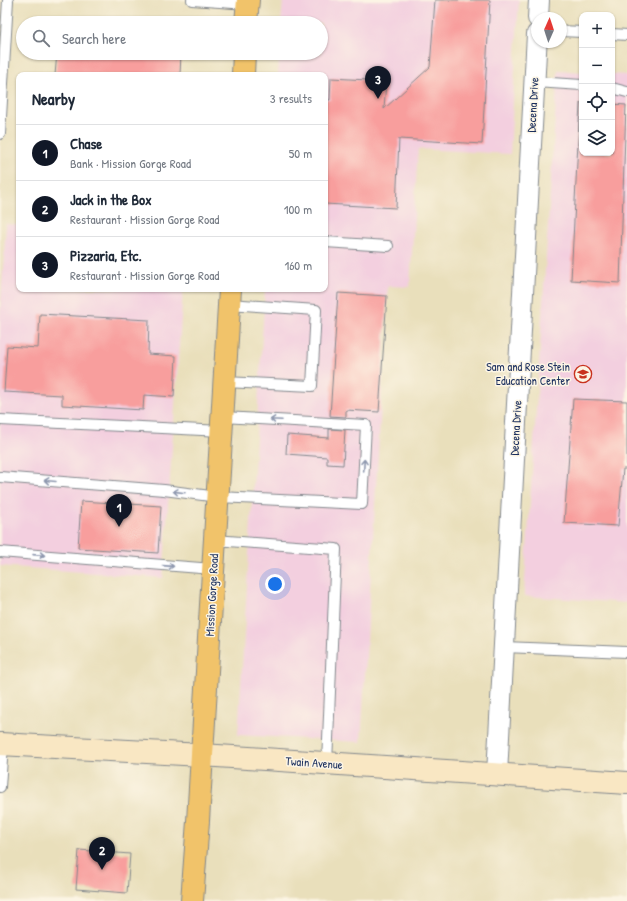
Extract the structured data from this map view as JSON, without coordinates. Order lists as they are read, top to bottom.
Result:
{
  "streets": {
    "main road": ["Mission Gorge Road"],
    "street": ["Decena Drive", "Twain Avenue"]
  },
  "crossings": [
    ["Decena Drive", "Twain Avenue"],
    ["Mission Gorge Road", "Twain Avenue"]
  ],
  "places": {
    "school or university": ["Sam and Rose Stein Education Center"]
  },
  "north": "top",
  "page": {
    "map_buttons": ["+", "−"],
    "search": "Search here",
    "pins": ["3", "1", "2"],
    "heading": ["Nearby", "3 results"],
    "list": [
      {
        "mark": "1",
        "name": "Chase",
        "note": "Bank · Mission Gorge Road",
        "value": "50 m"
      },
      {
        "mark": "2",
        "name": "Jack in the Box",
        "note": "Restaurant · Mission Gorge Road",
        "value": "100 m"
      },
      {
        "mark": "3",
        "name": "Pizzaria, Etc.",
        "note": "Restaurant · Mission Gorge Road",
        "value": "160 m"
      }
    ]
  }
}
